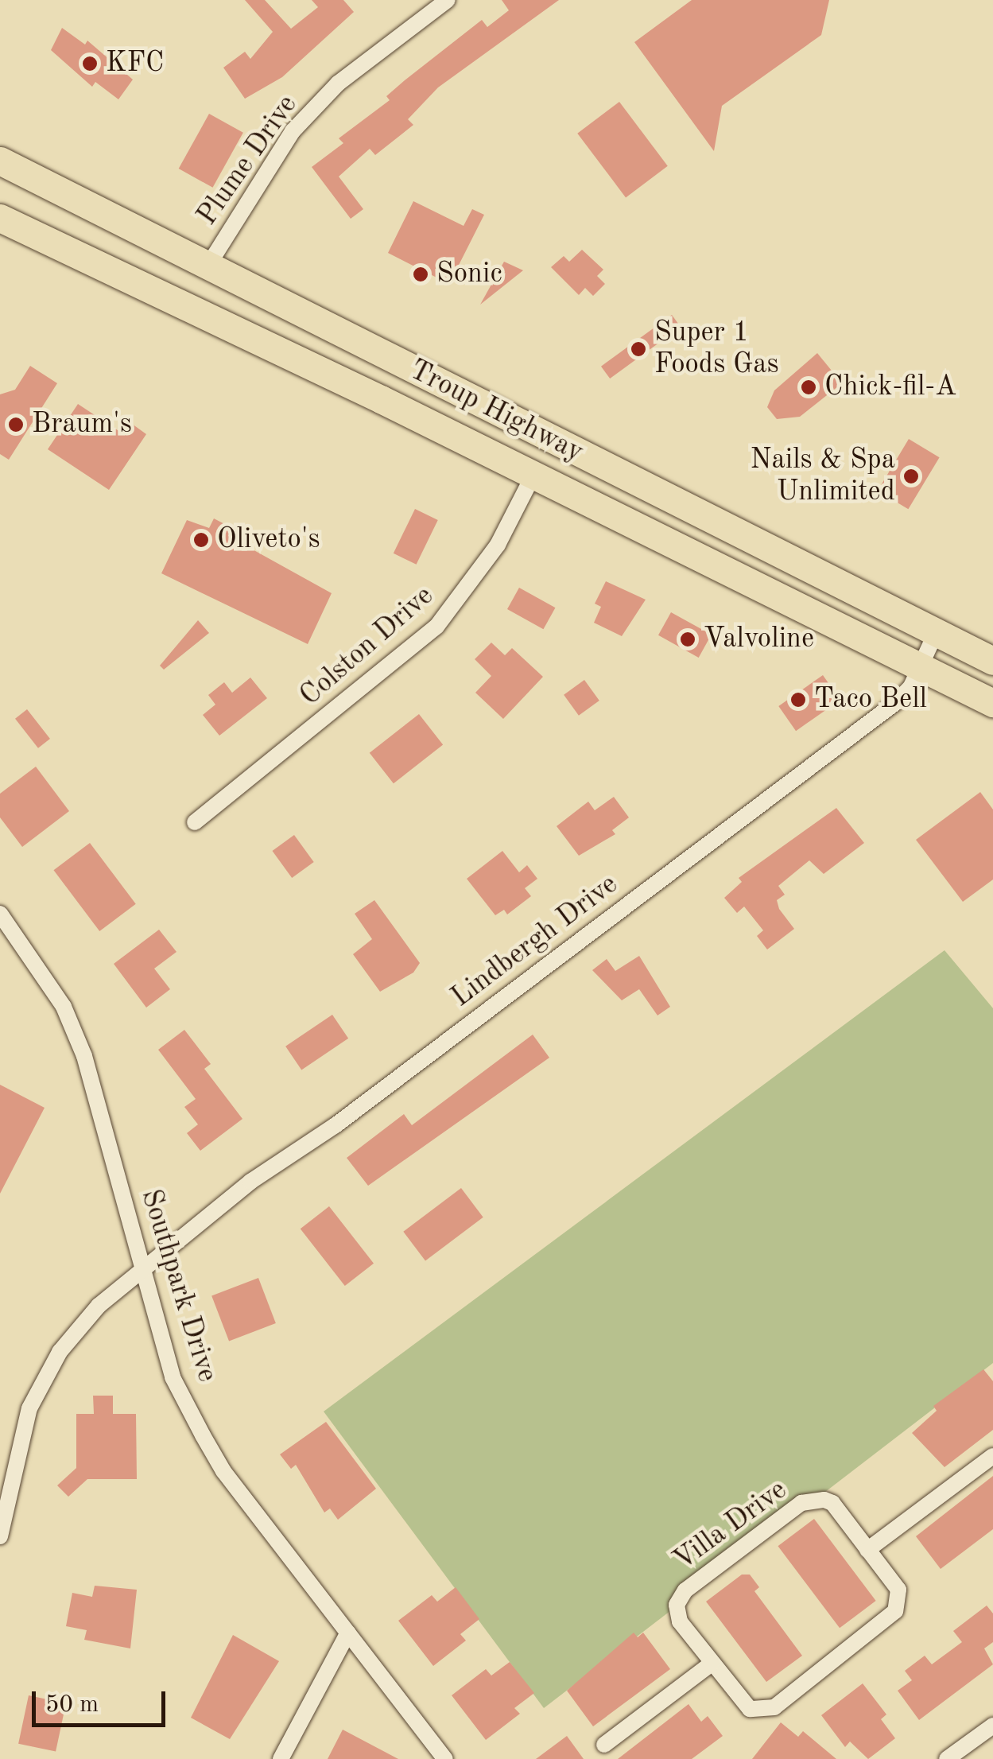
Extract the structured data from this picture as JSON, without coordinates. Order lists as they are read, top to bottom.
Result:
{
  "streets": {
    "highway": ["Troup Highway"],
    "street": [
      "Plume Drive",
      "Colston Drive",
      "Lindbergh Drive",
      "Southpark Drive",
      "Villa Drive"
    ]
  },
  "crossings": [
    ["Plume Drive", "Troup Highway"],
    ["Troup Highway", "Colston Drive"],
    ["Troup Highway", "Lindbergh Drive"],
    ["Lindbergh Drive", "Southpark Drive"]
  ],
  "places": [
    "KFC",
    "Sonic",
    "Super 1 Foods Gas",
    "Chick-fil-A",
    "Braum's",
    "Nails & Spa Unlimited",
    "Oliveto's",
    "Valvoline",
    "Taco Bell"
  ],
  "scale_bar": "50 m"
}
